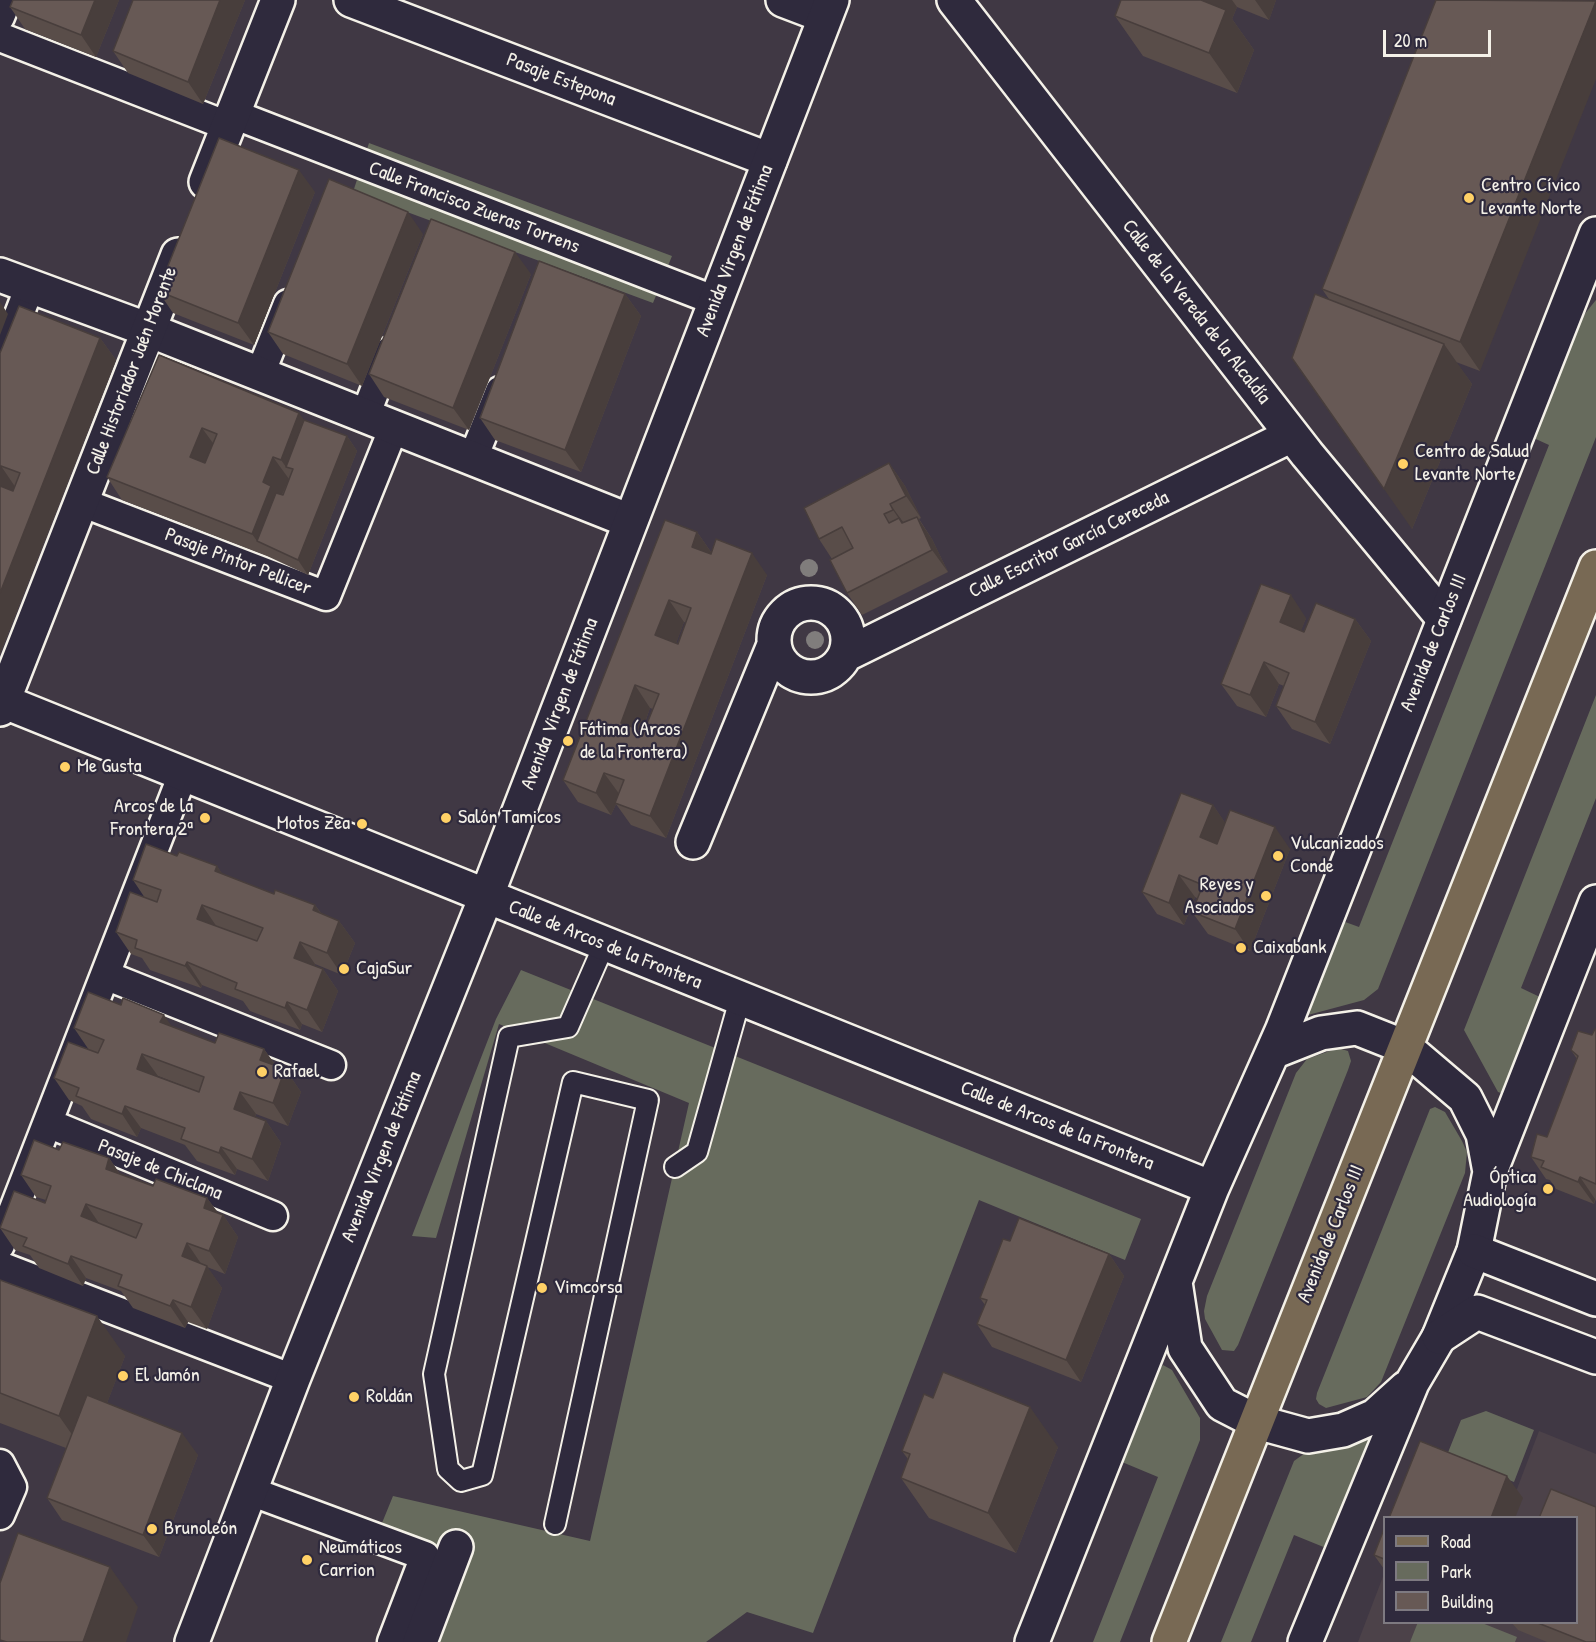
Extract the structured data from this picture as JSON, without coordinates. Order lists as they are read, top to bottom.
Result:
{
  "streets": {
    "main road": ["Avenida de Carlos III"],
    "street": [
      "Pasaje Estepona",
      "Calle Francisco Zueras Torrens",
      "Avenida Virgen de Fátima",
      "Calle de la Vereda de la Alcaldía",
      "Calle Historiador Jaén Morente",
      "Calle Escritor García Cereceda",
      "Pasaje Pintor Pellicer",
      "Calle de Arcos de la Frontera",
      "Pasaje de Chiclana"
    ]
  },
  "crossings": [
    ["Pasaje Estepona", "Avenida Virgen de Fátima"],
    ["Calle Francisco Zueras Torrens", "Avenida Virgen de Fátima"],
    ["Calle Francisco Zueras Torrens", "Calle Historiador Jaén Morente"],
    ["Avenida Virgen de Fátima", "Calle de Arcos de la Frontera"],
    ["Calle de la Vereda de la Alcaldía", "Calle Escritor García Cereceda"],
    ["Calle de la Vereda de la Alcaldía", "Avenida de Carlos III"],
    ["Calle Historiador Jaén Morente", "Pasaje Pintor Pellicer"],
    ["Calle Historiador Jaén Morente", "Calle de Arcos de la Frontera"],
    ["Avenida de Carlos III", "Calle de Arcos de la Frontera"]
  ],
  "places": [
    "Centro Cívico Levante Norte",
    "Centro de Salud Levante Norte",
    "Fátima (Arcos de la Frontera)",
    "Me Gusta",
    "Arcos de la Frontera 2ª",
    "Salón Tamicos",
    "Motos Zea",
    "Vulcanizados Conde",
    "Reyes y Asociados",
    "Caixabank",
    "CajaSur",
    "Rafael",
    "Óptica Audiología",
    "Vimcorsa",
    "El Jamón",
    "Roldán",
    "Brunoleón",
    "Neumáticos Carrion"
  ],
  "legend": ["Road", "Park", "Building"],
  "scale_bar": "20 m"
}
